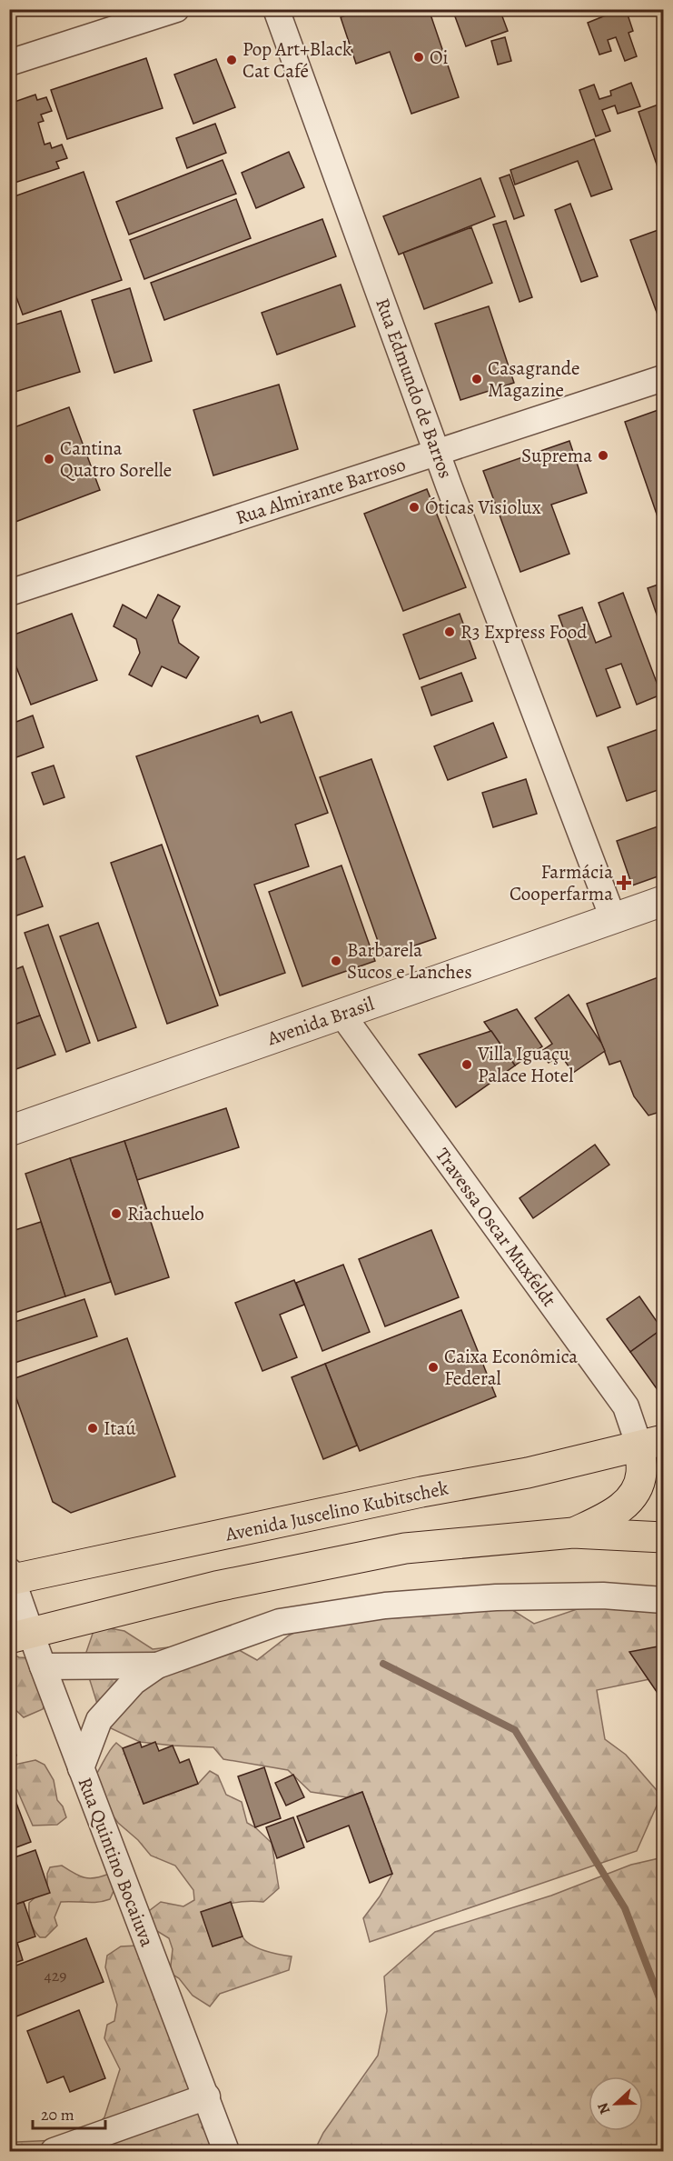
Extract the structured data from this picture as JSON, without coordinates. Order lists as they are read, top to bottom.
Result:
{
  "streets": {
    "main road": ["Avenida Juscelino Kubitschek"],
    "street": [
      "Rua Edmundo de Barros",
      "Rua Almirante Barroso",
      "Avenida Brasil",
      "Travessa Oscar Muxfeldt",
      "Rua Quintino Bocaiuva"
    ]
  },
  "crossings": [
    ["Rua Edmundo de Barros", "Rua Almirante Barroso"],
    ["Rua Edmundo de Barros", "Avenida Brasil"],
    ["Avenida Brasil", "Travessa Oscar Muxfeldt"],
    ["Travessa Oscar Muxfeldt", "Avenida Juscelino Kubitschek"],
    ["Avenida Juscelino Kubitschek", "Rua Quintino Bocaiuva"]
  ],
  "places": {
    "other": [
      "Oi",
      "Pop Art+Black Cat Café",
      "Casagrande Magazine",
      "Suprema",
      "Cantina Quatro Sorelle",
      "Óticas Visiolux",
      "R3 Express Food",
      "Barbarela Sucos e Lanches",
      "Villa Iguaçu Palace Hotel",
      "Riachuelo",
      "Caixa Econômica Federal",
      "Itaú"
    ],
    "health": ["Farmácia Cooperfarma"]
  },
  "house_numbers": ["429"],
  "scale_bar": "20 m",
  "north": "left"
}
